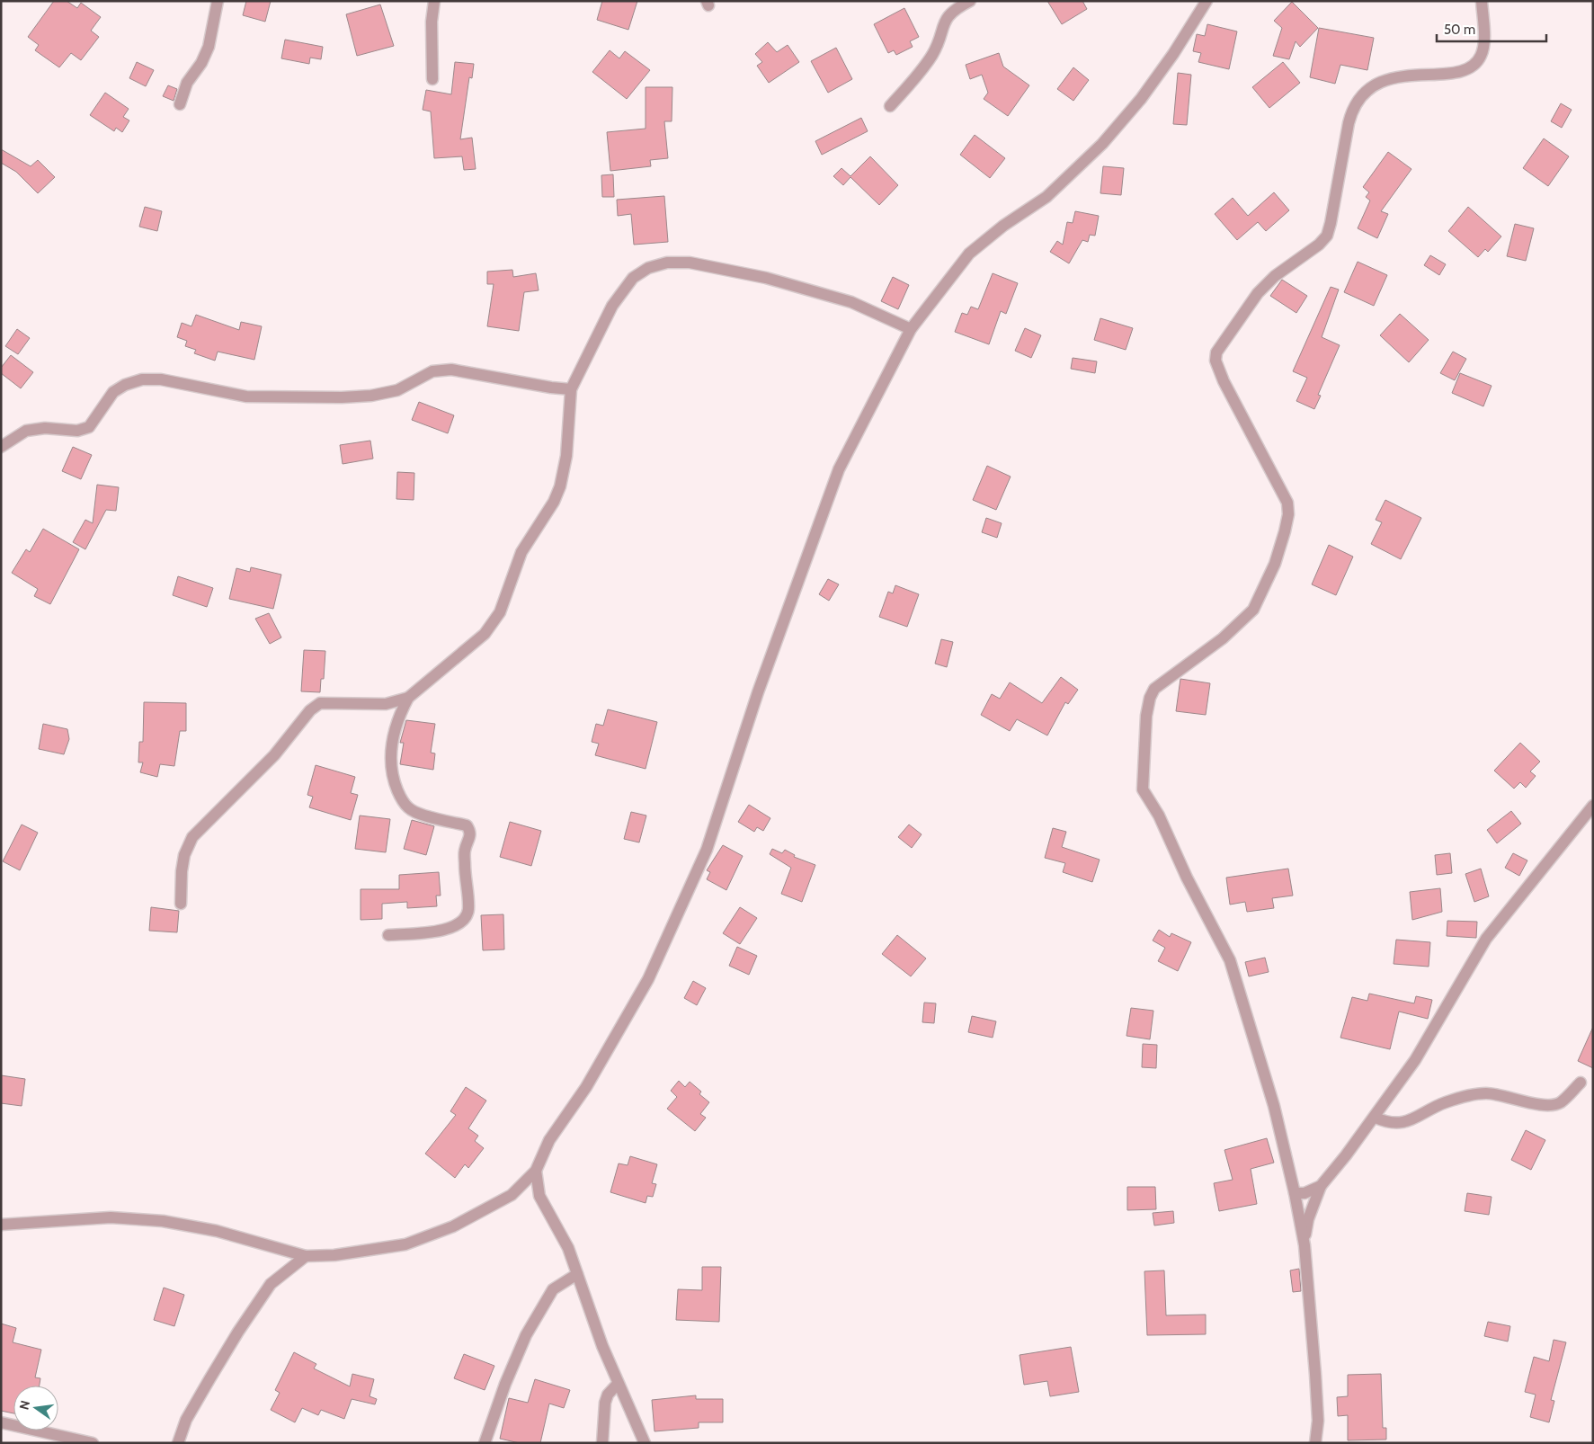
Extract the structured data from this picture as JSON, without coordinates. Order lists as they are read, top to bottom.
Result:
{
  "scale_bar": "50 m",
  "north": "left"
}
